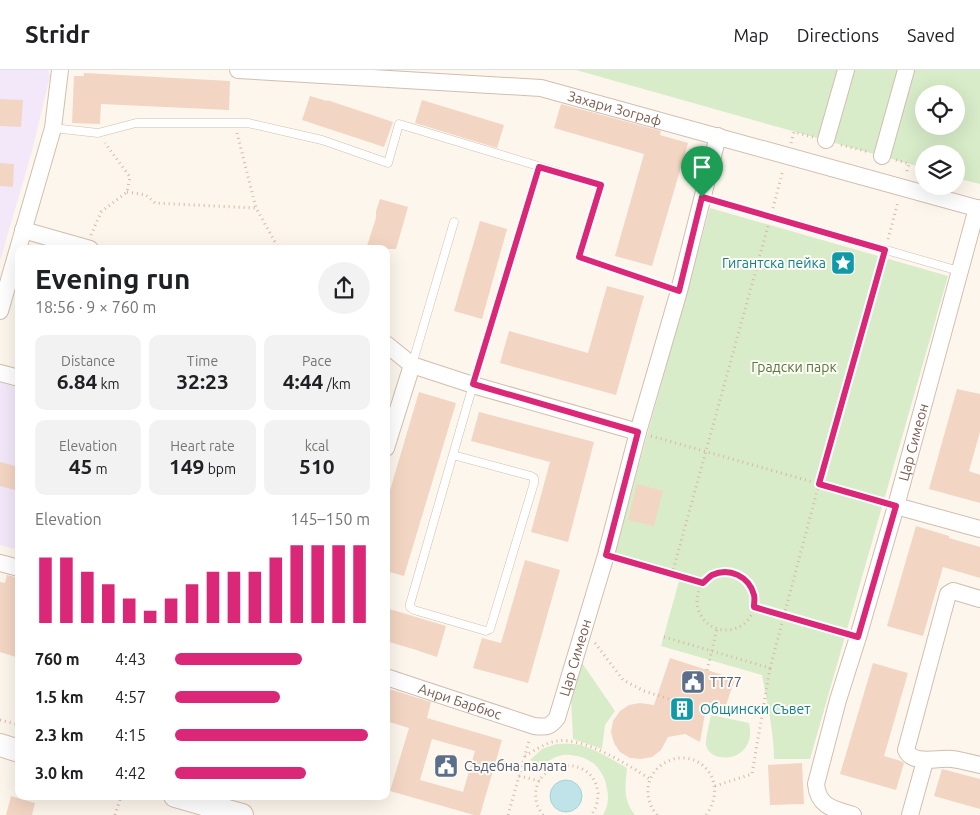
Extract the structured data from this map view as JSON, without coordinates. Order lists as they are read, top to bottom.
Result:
{
  "streets": {
    "street": ["Захари Зограф", "Цар Симеон", "Анри Барбюс"]
  },
  "crossings": [
    ["Захари Зограф", "Цар Симеон"],
    ["Цар Симеон", "Анри Барбюс"]
  ],
  "parks": ["Градски парк"],
  "places": {
    "place": ["Гигантска пейка"],
    "public building": ["TT77", "Съдебна палата"],
    "building": ["Общински Съвет"]
  },
  "page": {
    "header": "Stridr",
    "nav": ["Map", "Directions", "Saved"],
    "heading": ["Evening run", "18:56 · 9 × 760 m"],
    "stats": [
      ["Distance", "6.84 km"],
      ["Time", "32:23"],
      ["Pace", "4:44 /km"],
      ["Elevation", "45 m"],
      ["Heart rate", "149 bpm"],
      ["kcal", "510"]
    ],
    "chart": ["Elevation", "145–150 m"],
    "list": [
      {
        "name": "760 m",
        "note": "4:43"
      },
      {
        "name": "1.5 km",
        "note": "4:57"
      },
      {
        "name": "2.3 km",
        "note": "4:15"
      },
      {
        "name": "3.0 km",
        "note": "4:42"
      }
    ]
  }
}
